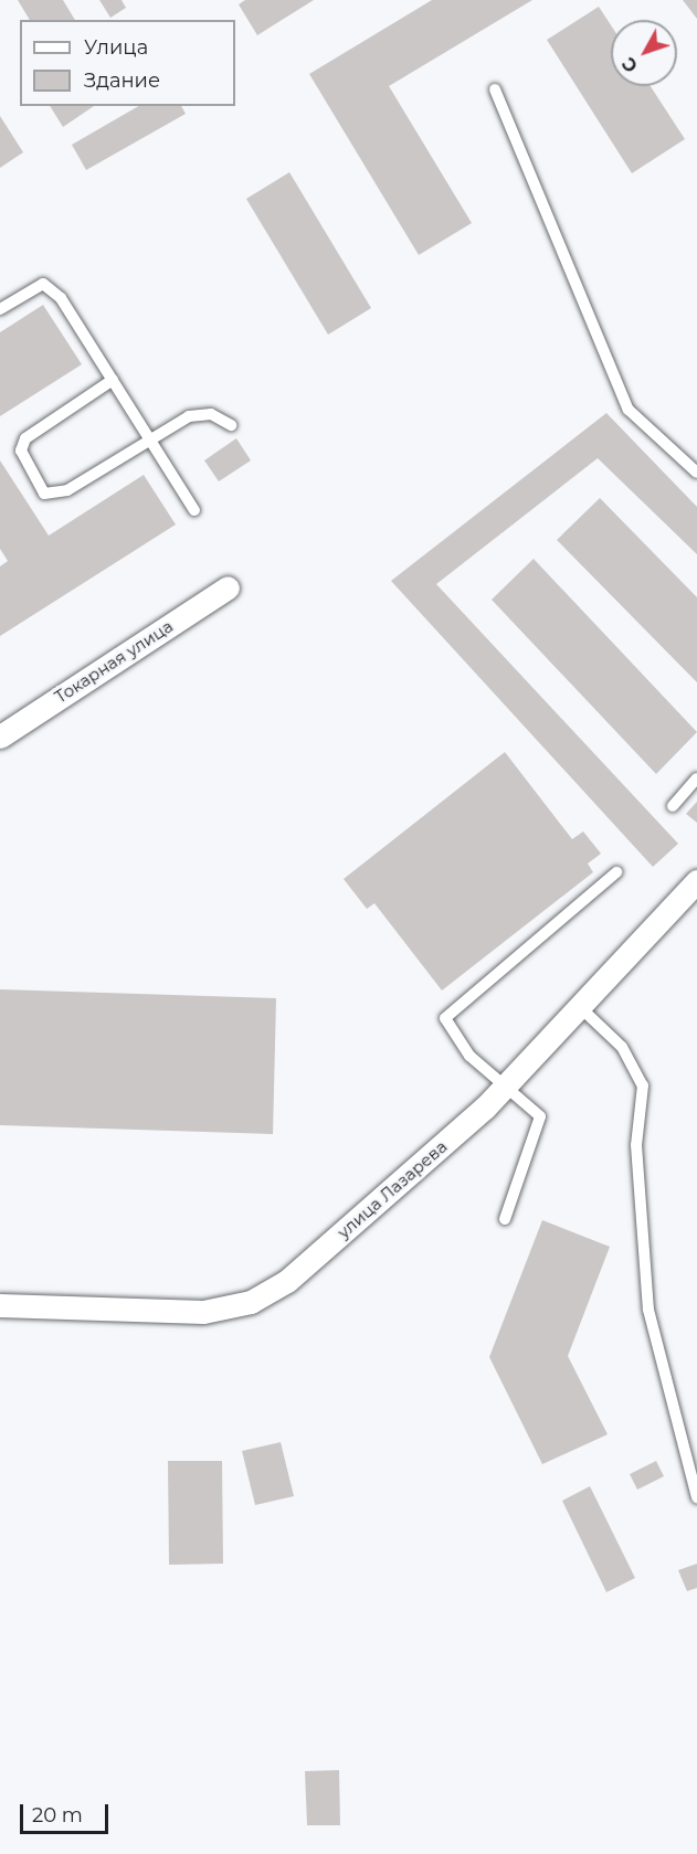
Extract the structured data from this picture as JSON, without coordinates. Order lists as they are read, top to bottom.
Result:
{
  "streets": {
    "street": ["Токарная улица", "улица Лазарева"]
  },
  "legend": ["Улица", "Здание"],
  "scale_bar": "20 m",
  "north": "bottom left"
}
